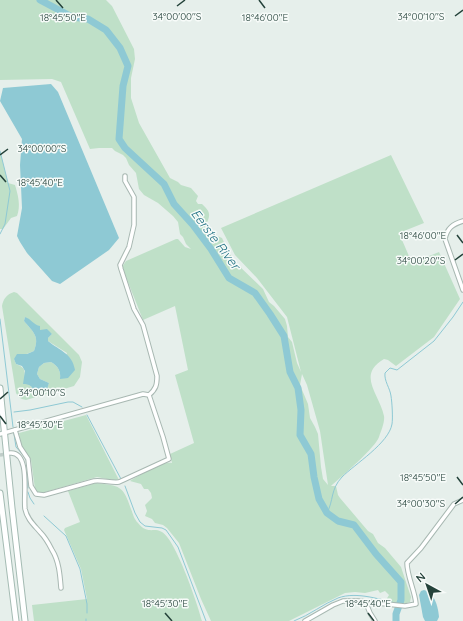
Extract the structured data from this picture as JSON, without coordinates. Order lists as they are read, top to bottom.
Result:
{
  "water": ["Eerste River"],
  "north": "top left",
  "coordinates": [
    "34°00'00\"S",
    "34°00'10\"S",
    "18°45'50\"E",
    "18°46'00\"E",
    "18°45'40\"E",
    "34°00'20\"S",
    "18°45'30\"E",
    "34°00'30\"S"
  ]
}
